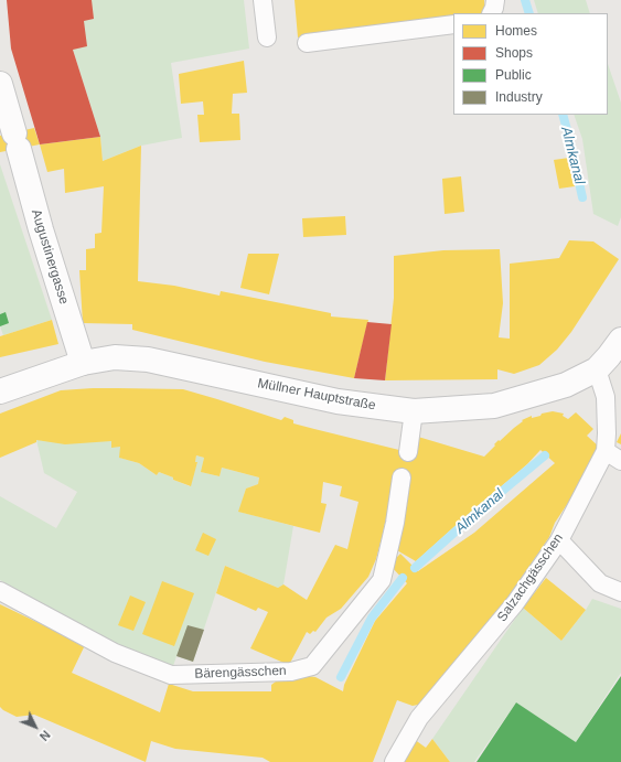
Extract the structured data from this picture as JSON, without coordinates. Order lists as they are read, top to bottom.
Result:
{
  "streets": {
    "street": ["Augustinergasse", "Müllner Hauptstraße"],
    "lane": ["Salzachgässchen", "Bärengässchen"]
  },
  "crossings": [
    ["Augustinergasse", "Müllner Hauptstraße"],
    ["Müllner Hauptstraße", "Salzachgässchen"]
  ],
  "water": ["Almkanal"],
  "legend": [
    "Homes",
    "Shops",
    "Public",
    "Industry"
  ],
  "north": "bottom right"
}
